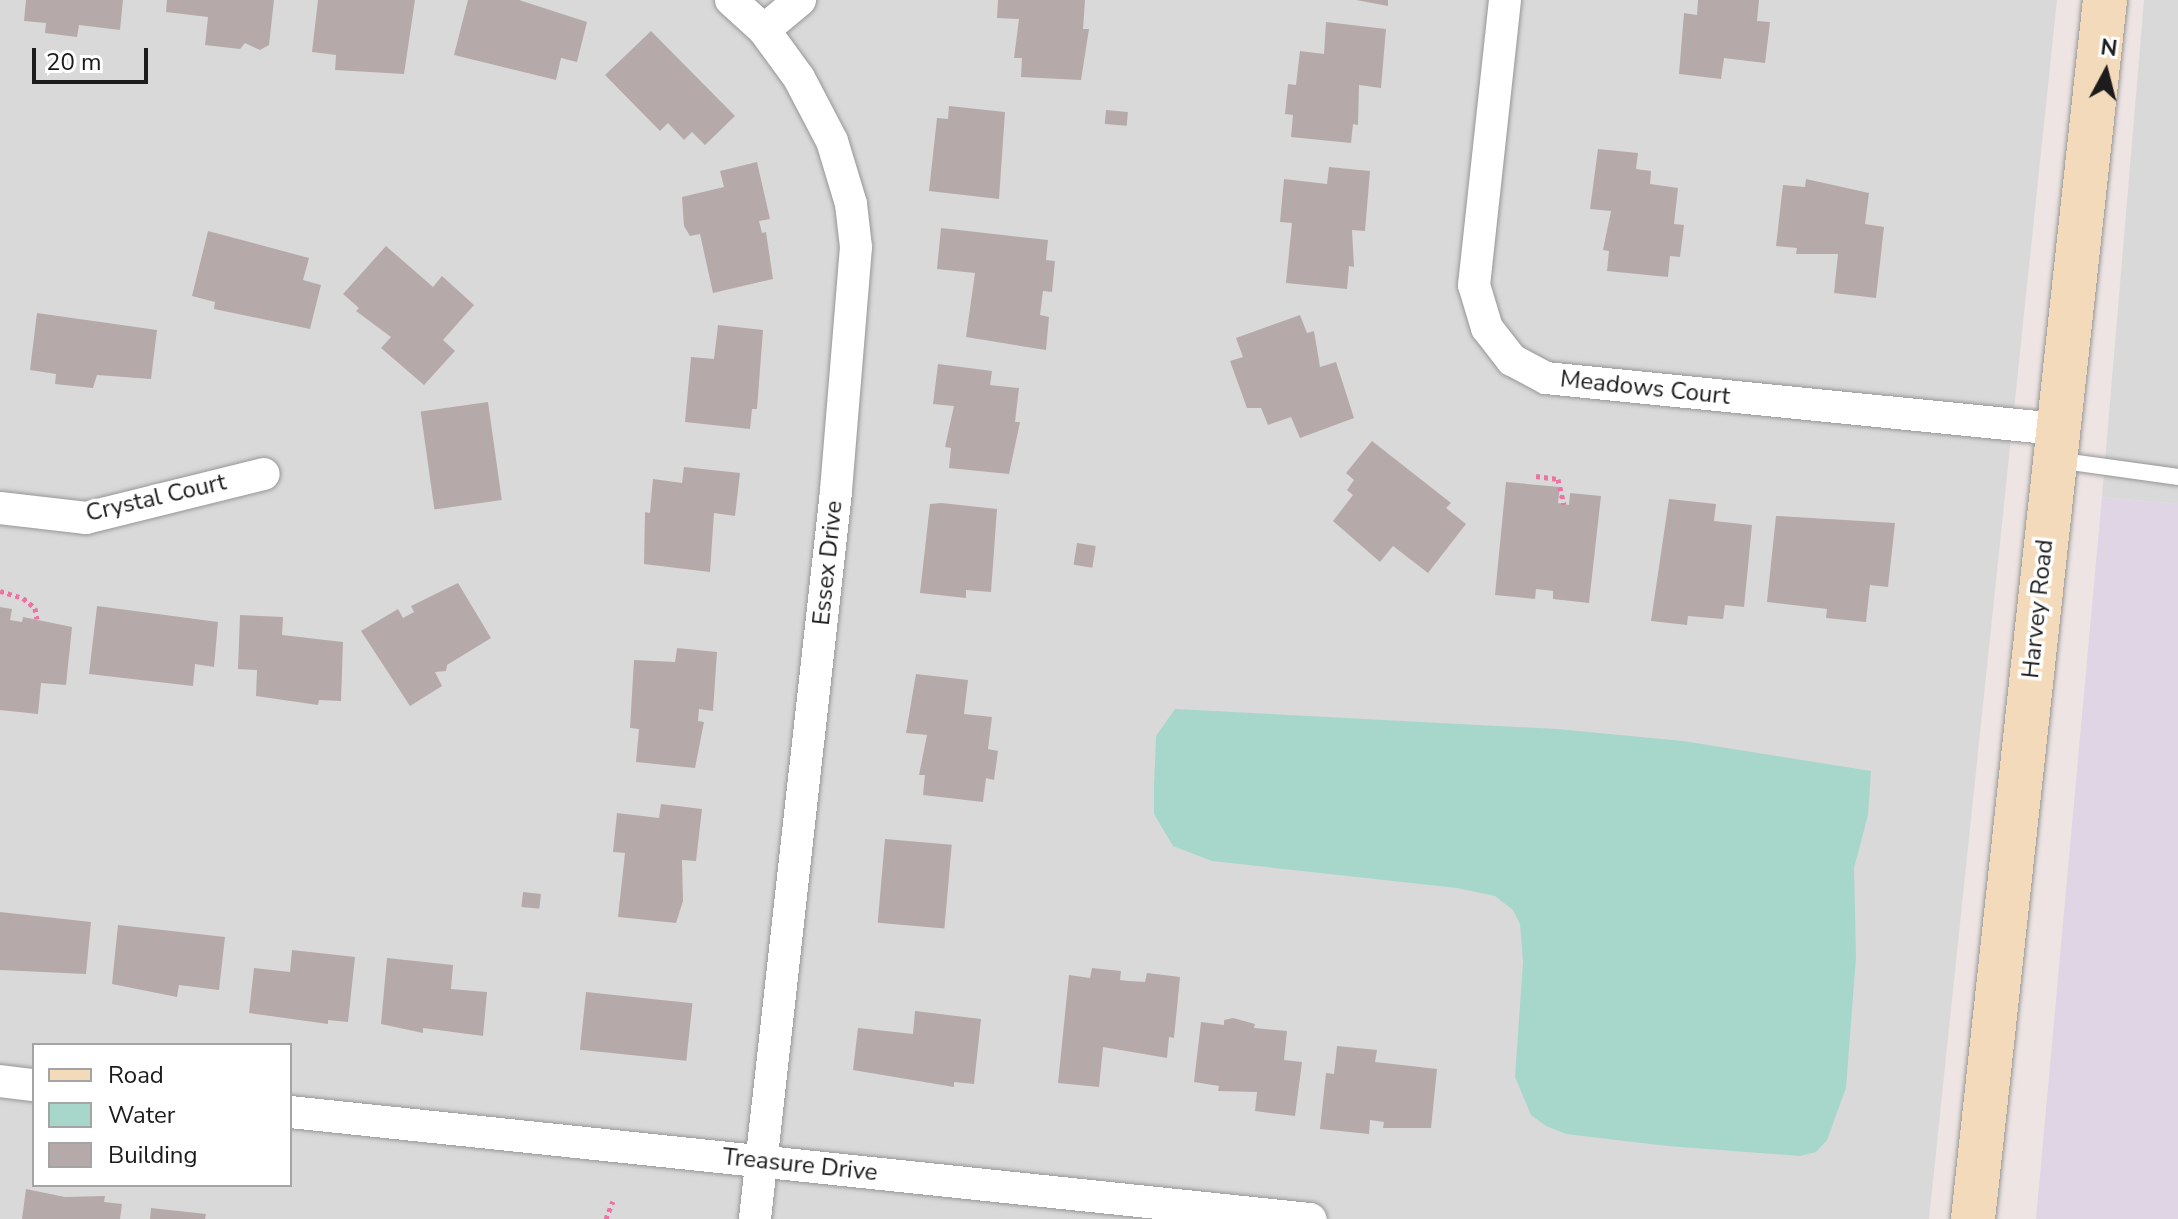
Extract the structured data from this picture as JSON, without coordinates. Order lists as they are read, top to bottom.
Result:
{
  "streets": {
    "street": [
      "Meadows Court",
      "Crystal Court",
      "Essex Drive",
      "Harvey Road",
      "Treasure Drive"
    ]
  },
  "crossings": [
    ["Meadows Court", "Harvey Road"],
    ["Essex Drive", "Treasure Drive"]
  ],
  "legend": ["Road", "Water", "Building"],
  "scale_bar": "20 m",
  "north": "top"
}
